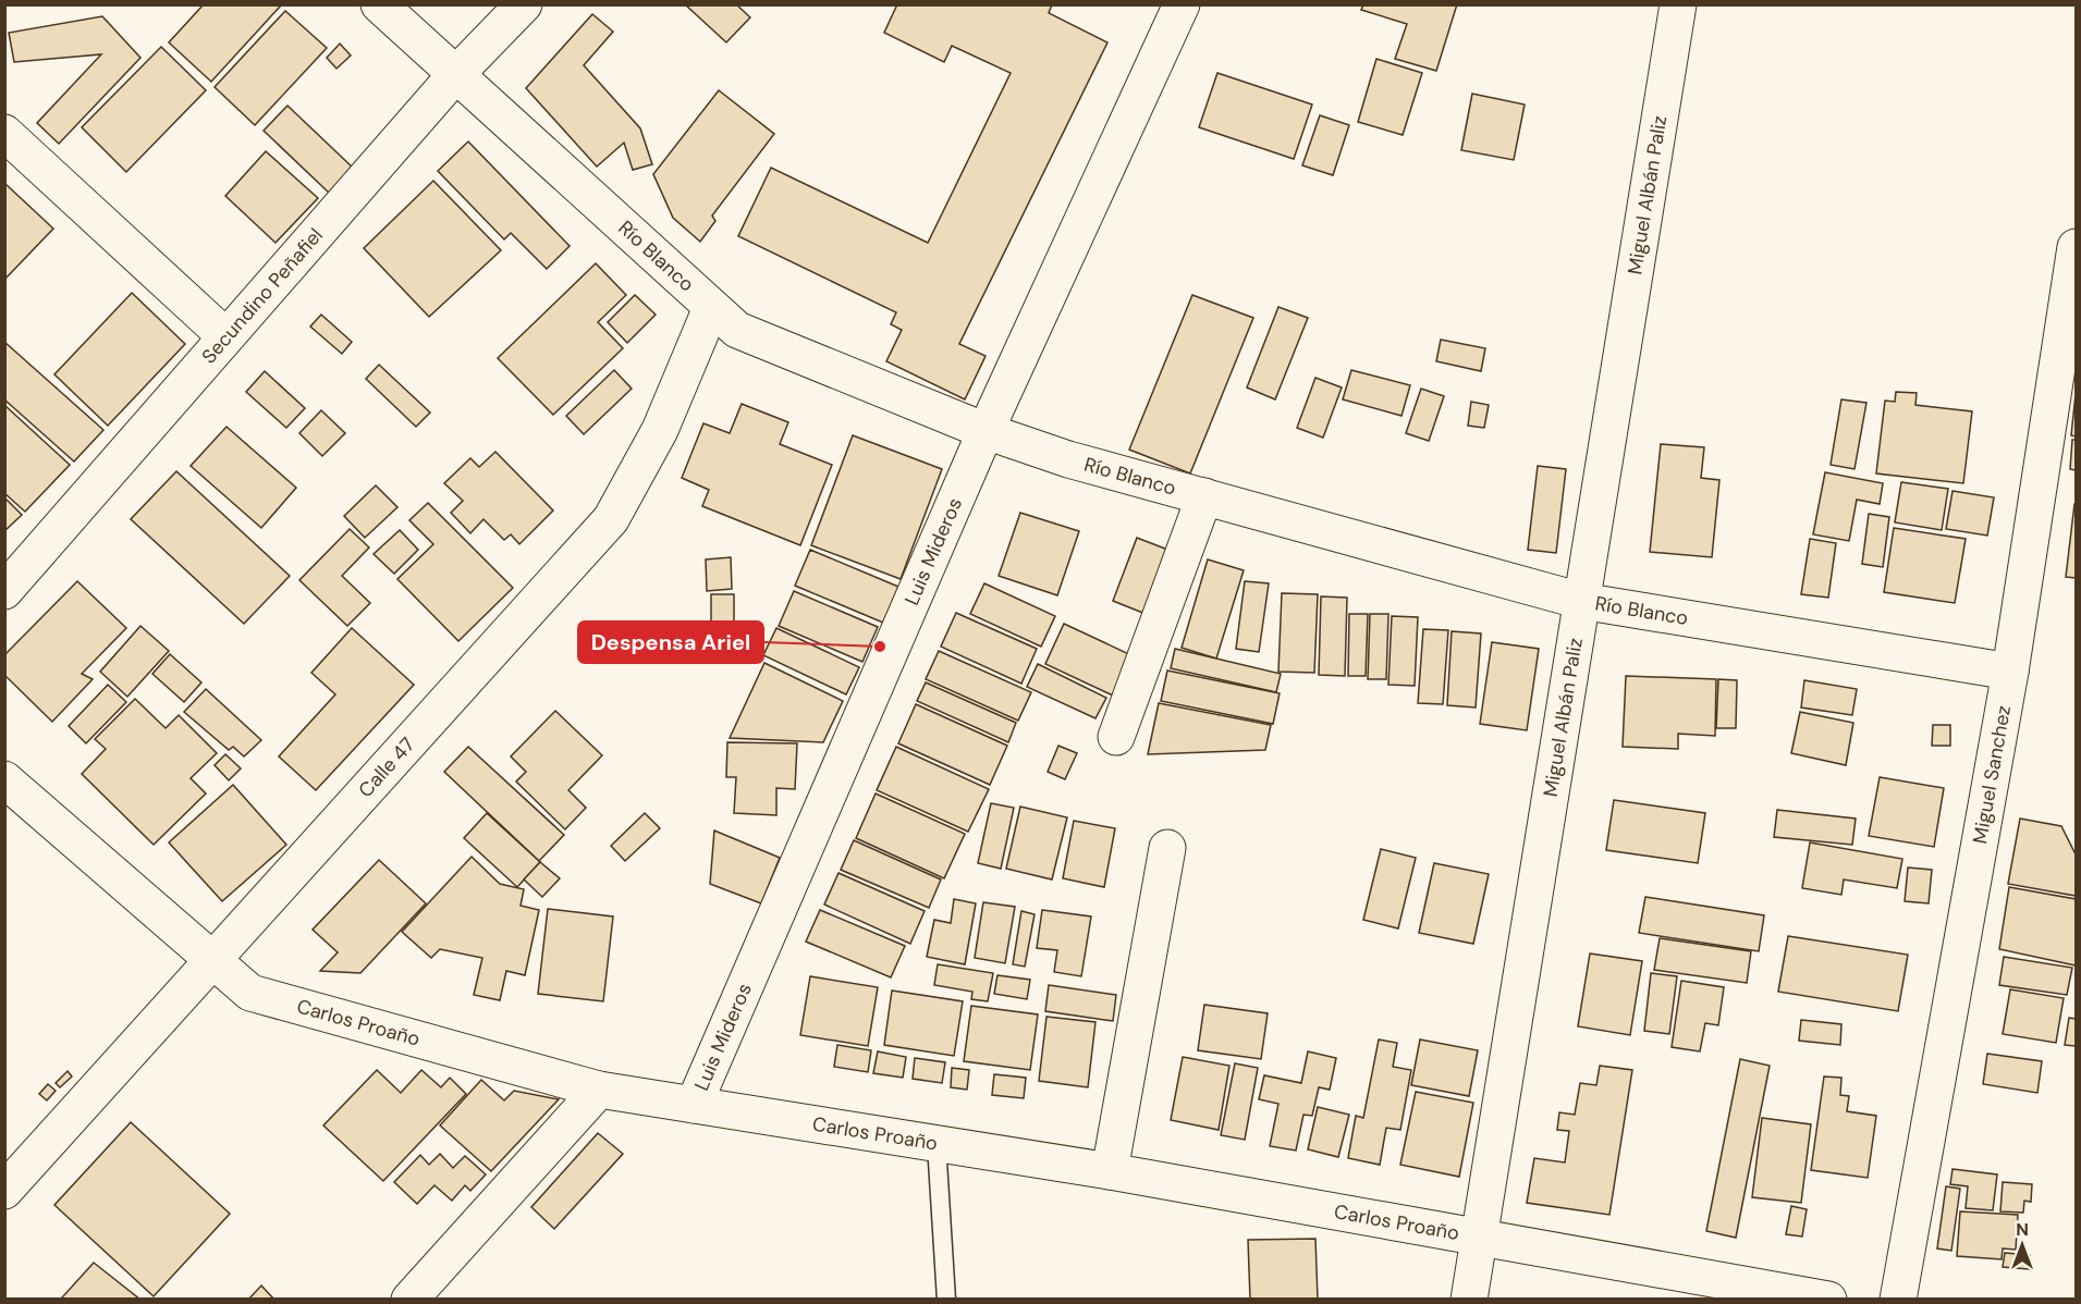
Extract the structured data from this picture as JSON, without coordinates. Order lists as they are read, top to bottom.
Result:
{
  "streets": {
    "street": [
      "Miguel Albán Paliz",
      "Río Blanco",
      "Secundino Peñafiel",
      "Luis Mideros",
      "Calle 47",
      "Miguel Sanchez",
      "Carlos Proaño"
    ]
  },
  "crossings": [
    ["Miguel Albán Paliz", "Río Blanco"],
    ["Miguel Albán Paliz", "Carlos Proaño"],
    ["Río Blanco", "Secundino Peñafiel"],
    ["Río Blanco", "Luis Mideros"],
    ["Río Blanco", "Calle 47"],
    ["Río Blanco", "Miguel Sanchez"],
    ["Luis Mideros", "Carlos Proaño"],
    ["Calle 47", "Carlos Proaño"]
  ],
  "places": ["Despensa Ariel"],
  "north": "top"
}
